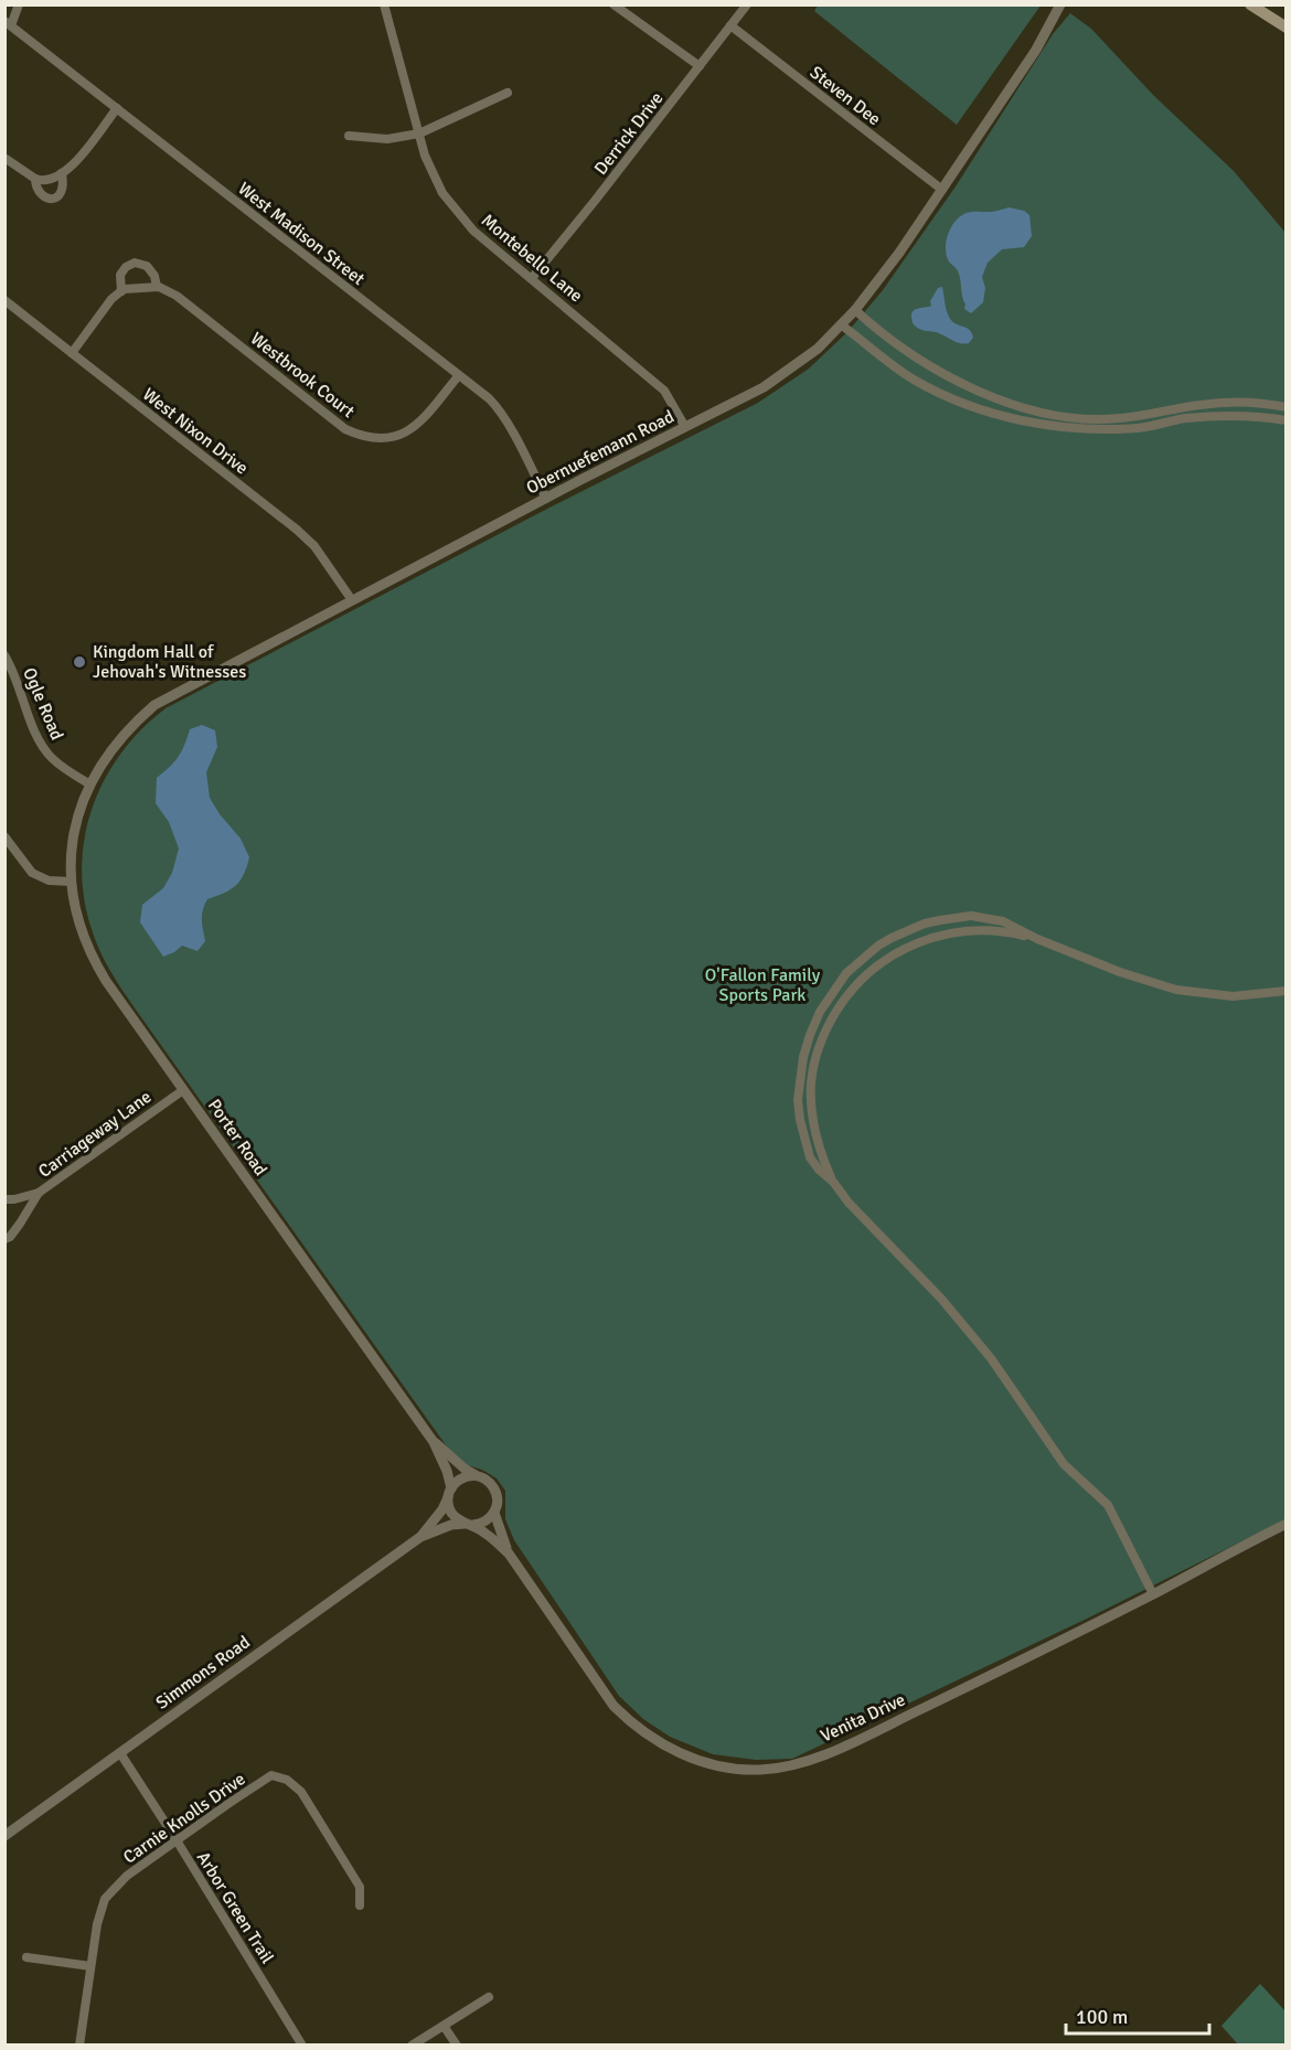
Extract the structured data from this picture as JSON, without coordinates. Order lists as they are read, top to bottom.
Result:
{
  "streets": {
    "street": [
      "Steven Dee",
      "Derrick Drive",
      "West Madison Street",
      "Montebello Lane",
      "Westbrook Court",
      "West Nixon Drive",
      "Obernuefemann Road",
      "Ogle Road",
      "Carriageway Lane",
      "Porter Road",
      "Simmons Road",
      "Venita Drive",
      "Carnie Knolls Drive",
      "Arbor Green Trail"
    ]
  },
  "crossings": [
    ["Steven Dee", "Derrick Drive"],
    ["Steven Dee", "Obernuefemann Road"],
    ["Derrick Drive", "Montebello Lane"],
    ["West Madison Street", "Westbrook Court"],
    ["West Madison Street", "Obernuefemann Road"],
    ["Montebello Lane", "Obernuefemann Road"],
    ["Westbrook Court", "West Nixon Drive"],
    ["West Nixon Drive", "Obernuefemann Road"],
    ["Obernuefemann Road", "Ogle Road"],
    ["Obernuefemann Road", "Porter Road"],
    ["Carriageway Lane", "Porter Road"],
    ["Porter Road", "Simmons Road"],
    ["Porter Road", "Venita Drive"],
    ["Simmons Road", "Venita Drive"],
    ["Simmons Road", "Arbor Green Trail"],
    ["Carnie Knolls Drive", "Arbor Green Trail"]
  ],
  "parks": ["O'Fallon Family Sports Park"],
  "places": ["Kingdom Hall of Jehovah's Witnesses"],
  "scale_bar": "100 m"
}
